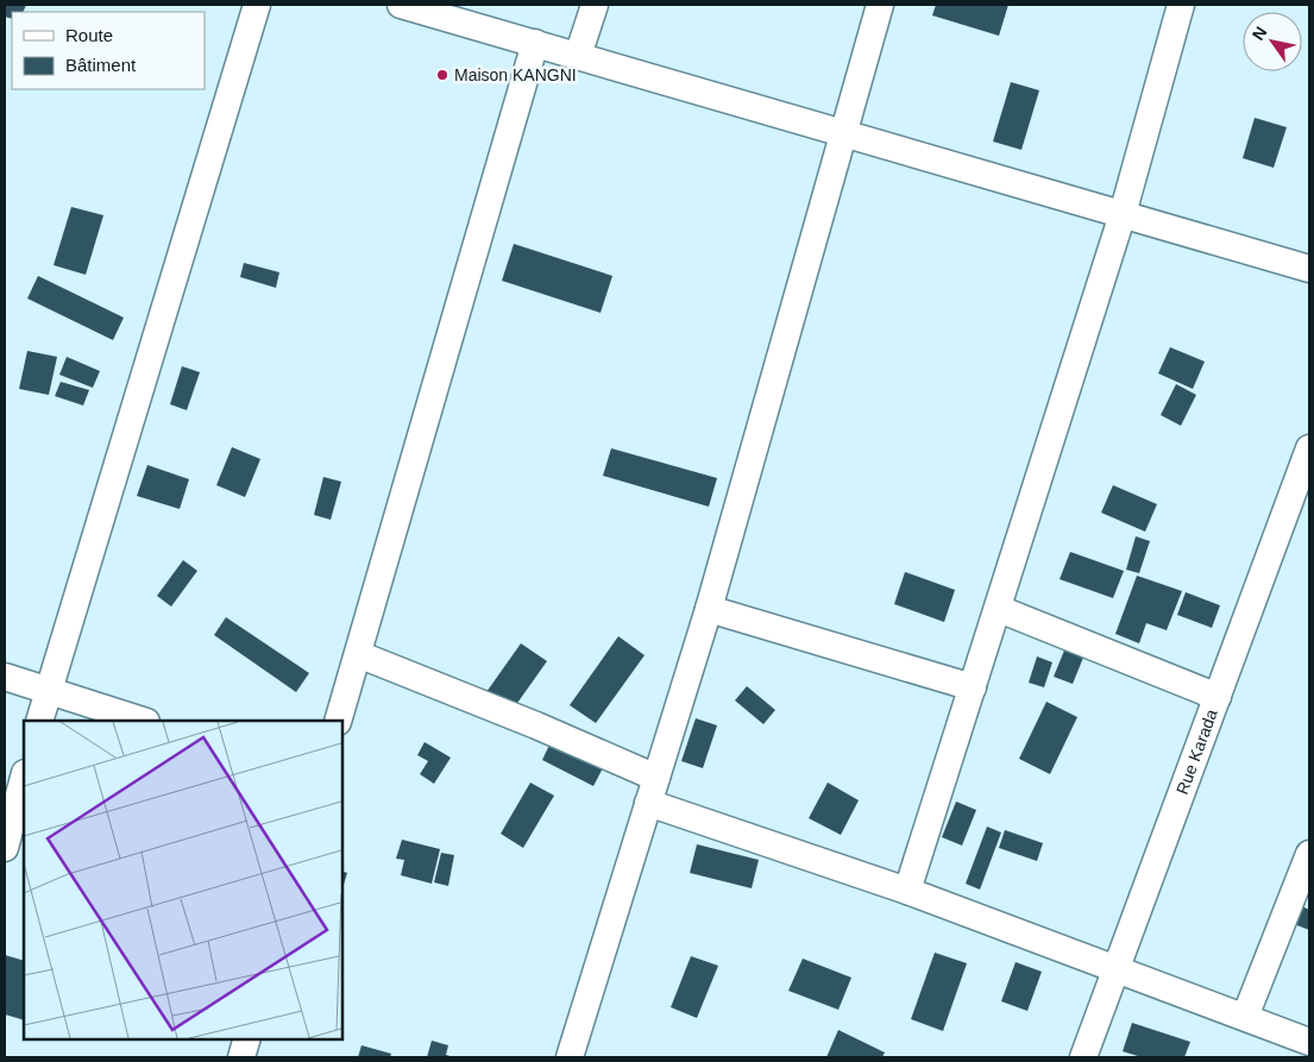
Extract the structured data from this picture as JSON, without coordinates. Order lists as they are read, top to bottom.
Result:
{
  "streets": {
    "street": ["Rue Karada"]
  },
  "places": ["Maison KANGNI"],
  "legend": ["Route", "Bâtiment"],
  "north": "top left"
}
